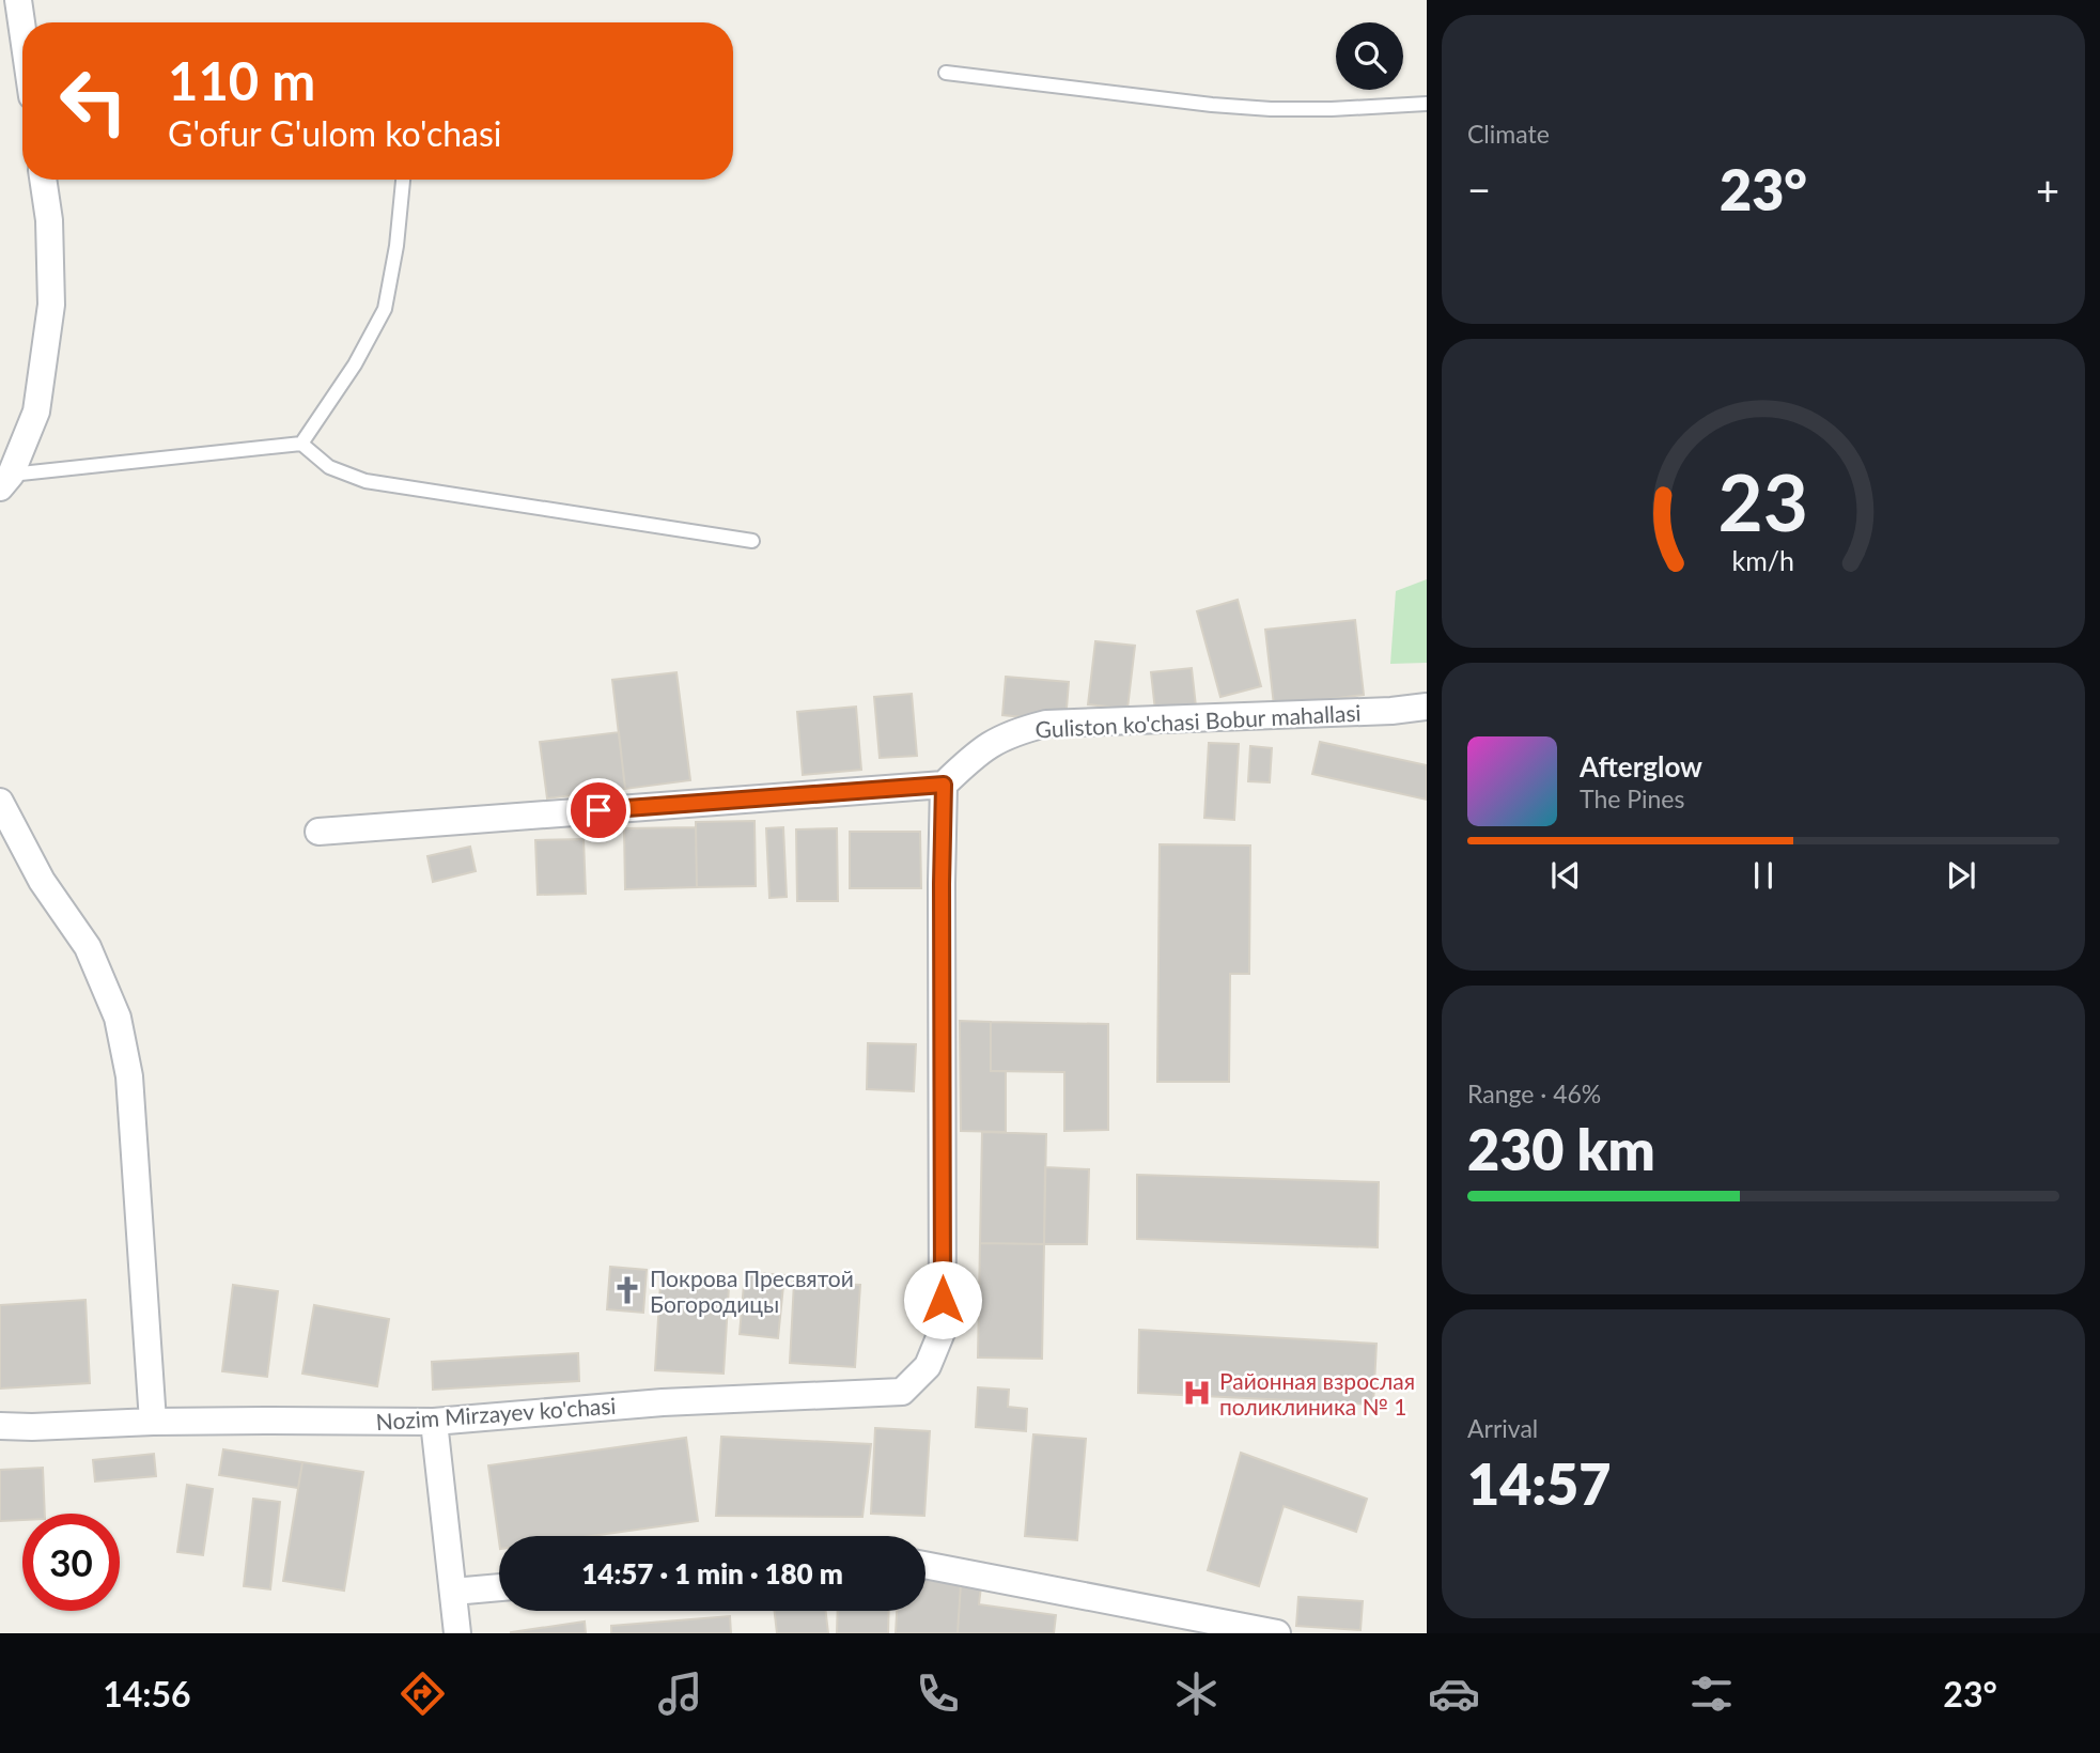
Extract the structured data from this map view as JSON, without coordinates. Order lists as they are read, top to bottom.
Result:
{
  "streets": {
    "street": ["Guliston ko'chasi Bobur mahallasi", "Nozim Mirzayev ko'chasi"]
  },
  "crossings": [
    ["Guliston ko'chasi Bobur mahallasi", "Nozim Mirzayev ko'chasi"]
  ],
  "places": {
    "church": ["Покрова Пресвятой Богородицы"],
    "hospital": ["Районная взрослая поликлиника № 1"]
  },
  "page": {
    "tile": [
      "Climate",
      ["Range · 46%", "230 km"],
      ["Arrival", "14:57"]
    ],
    "turn": ["110 m", "G'ofur G'ulom ko'chasi"],
    "heat": ["−", "23°", "+"],
    "song": ["Afterglow", "The Pines"],
    "limit": "30",
    "trip": "14:57 · 1 min · 180 m",
    "tabs": ["14:56", "23°"],
    "gauge": ["23", "km/h"]
  }
}
